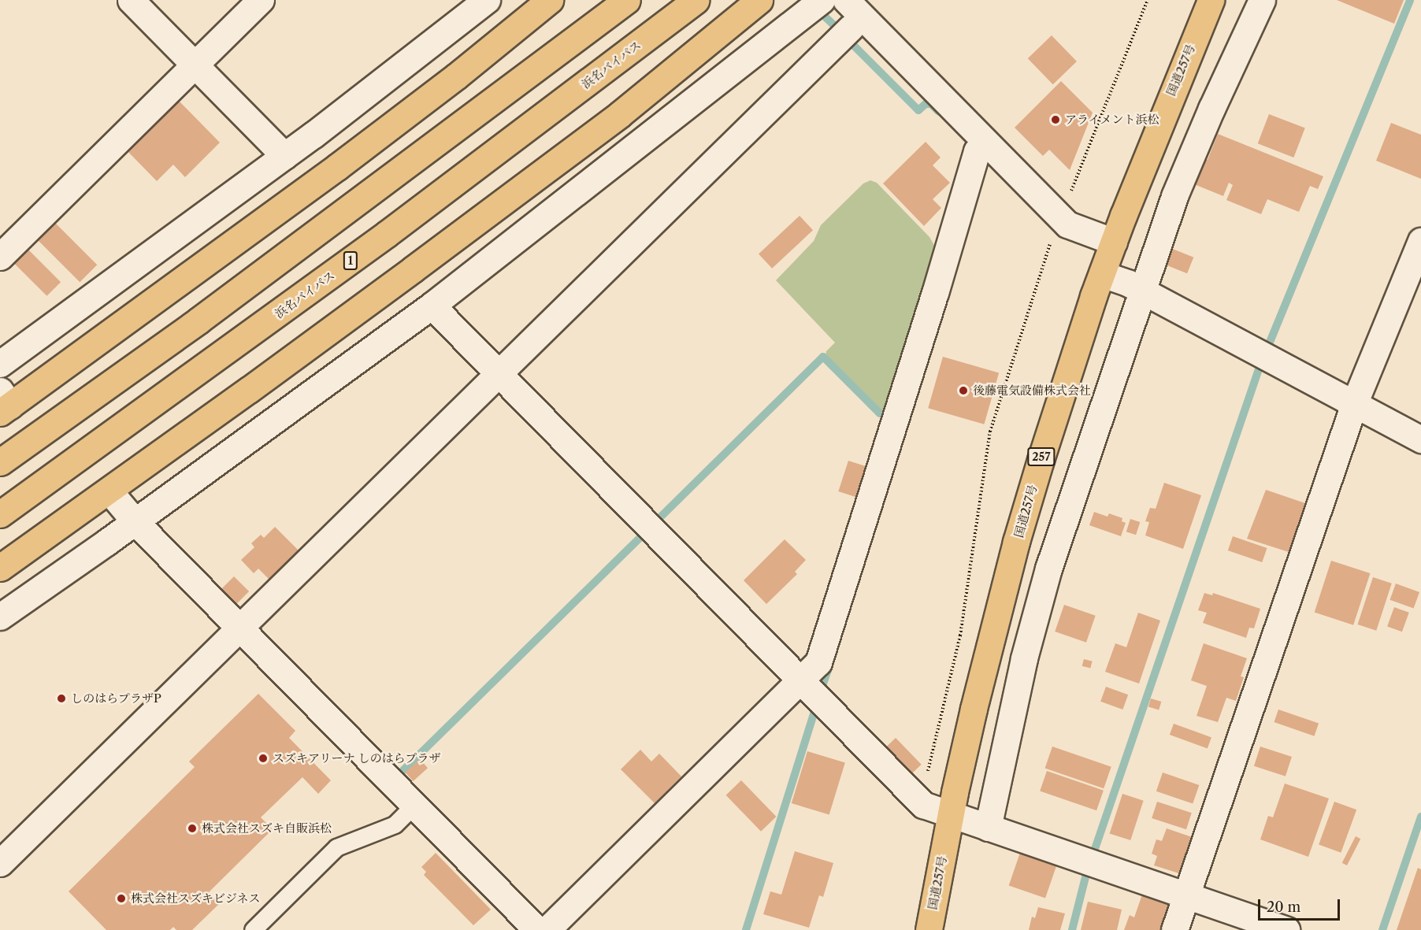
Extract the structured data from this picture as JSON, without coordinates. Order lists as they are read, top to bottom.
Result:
{
  "streets": {
    "highway": [
      "浜名バイパス",
      "国道257号",
      "1",
      "257"
    ]
  },
  "places": [
    "アライメント浜松",
    "後藤電気設備株式会社",
    "しのはらプラザP",
    "スズキアリーナ しのはらプラザ",
    "株式会社スズキ自販浜松",
    "株式会社スズキビジネス"
  ],
  "scale_bar": "20 m"
}
